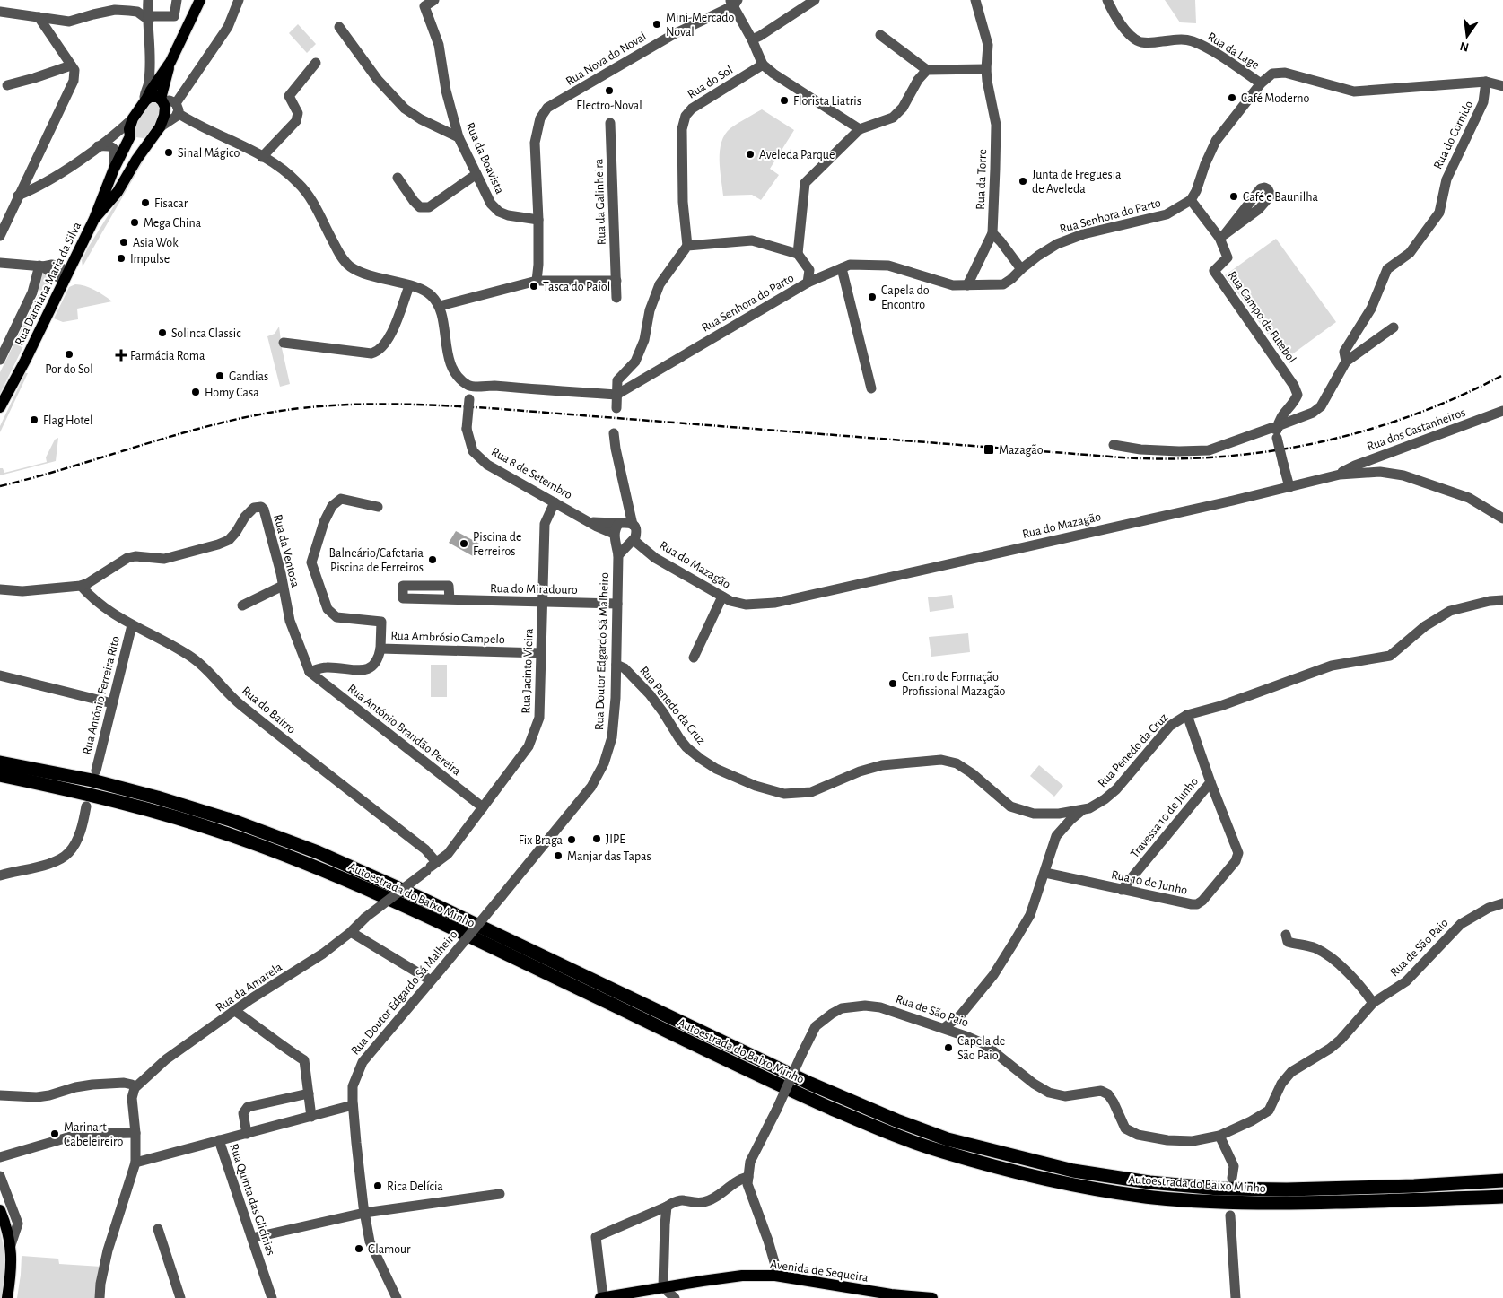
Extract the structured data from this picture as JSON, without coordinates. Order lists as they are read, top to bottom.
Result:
{
  "streets": {
    "highway": ["Autoestrada do Baixo Minho"],
    "main road": ["Rua Damiana Maria da Silva", "Avenida de Sequeira"],
    "street": [
      "Rua da Lage",
      "Rua Nova do Noval",
      "Rua do Sol",
      "Rua do Cornido",
      "Rua da Boavista",
      "Rua da Torre",
      "Rua da Galinheira",
      "Rua Senhora do Parto",
      "Rua Campo de Futebol",
      "Rua dos Castanheiros",
      "Rua 8 de Setembro",
      "Rua do Mazagão",
      "Rua da Ventosa",
      "Rua do Miradouro",
      "Rua Ambrósio Campelo",
      "Rua Doutor Edgardo Sá Malheiro",
      "Rua Jacinto Vieira",
      "Rua António Ferreira Rito",
      "Rua Penedo da Cruz",
      "Rua do Bairro",
      "Rua António Brandão Pereira",
      "Travessa 10 de Junho",
      "Rua 10 de Junho",
      "Rua de São Paio",
      "Rua da Amarela",
      "Rua Quinta das Glicínias"
    ]
  },
  "crossings": [
    ["Rua Nova do Noval", "Rua do Sol"],
    ["Rua Nova do Noval", "Rua da Boavista"],
    ["Rua do Cornido", "Rua Campo de Futebol"],
    ["Rua da Torre", "Rua Senhora do Parto"],
    ["Rua Senhora do Parto", "Rua Campo de Futebol"],
    ["Rua dos Castanheiros", "Rua do Mazagão"],
    ["Rua 8 de Setembro", "Rua do Mazagão"],
    ["Rua 8 de Setembro", "Rua Doutor Edgardo Sá Malheiro"],
    ["Rua 8 de Setembro", "Rua Jacinto Vieira"],
    ["Rua do Mazagão", "Rua Doutor Edgardo Sá Malheiro"],
    ["Rua da Ventosa", "Rua Ambrósio Campelo"],
    ["Rua da Ventosa", "Rua do Bairro"],
    ["Rua da Ventosa", "Rua António Brandão Pereira"],
    ["Rua do Miradouro", "Rua Doutor Edgardo Sá Malheiro"],
    ["Rua do Miradouro", "Rua Jacinto Vieira"],
    ["Rua Ambrósio Campelo", "Rua Jacinto Vieira"],
    ["Rua Ambrósio Campelo", "Rua António Brandão Pereira"],
    ["Rua Doutor Edgardo Sá Malheiro", "Rua Penedo da Cruz"],
    ["Rua Jacinto Vieira", "Rua do Bairro"],
    ["Rua Jacinto Vieira", "Rua António Brandão Pereira"],
    ["Rua Jacinto Vieira", "Rua da Amarela"],
    ["Rua António Ferreira Rito", "Rua do Bairro"],
    ["Rua Penedo da Cruz", "Rua 10 de Junho"],
    ["Rua do Bairro", "Rua da Amarela"],
    ["Travessa 10 de Junho", "Rua 10 de Junho"],
    ["Rua de São Paio", "Avenida de Sequeira"]
  ],
  "places": {
    "other": [
      "Mini-Mercado Noval",
      "Electro-Noval",
      "Café Moderno",
      "Florista Liatris",
      "Sinal Mágico",
      "Aveleda Parque",
      "Junta de Freguesia de Aveleda",
      "Café e Baunilha",
      "Fisacar",
      "Mega China",
      "Asia Wok",
      "Impulse",
      "Tasca do Paiol",
      "Capela do Encontro",
      "Solinca Classic",
      "Por do Sol",
      "Gandias",
      "Homy Casa",
      "Flag Hotel",
      "Piscina de Ferreiros",
      "Balneário/Cafetaria Piscina de Ferreiros",
      "Centro de Formação Profissional Mazagão",
      "JIPE",
      "Fix Braga",
      "Manjar das Tapas",
      "Capela de São Paio",
      "Marinart Cabeleireiro",
      "Rica Delícia",
      "Glamour"
    ],
    "health": ["Farmácia Roma"],
    "transit": ["Mazagão"]
  },
  "north": "bottom"
}
